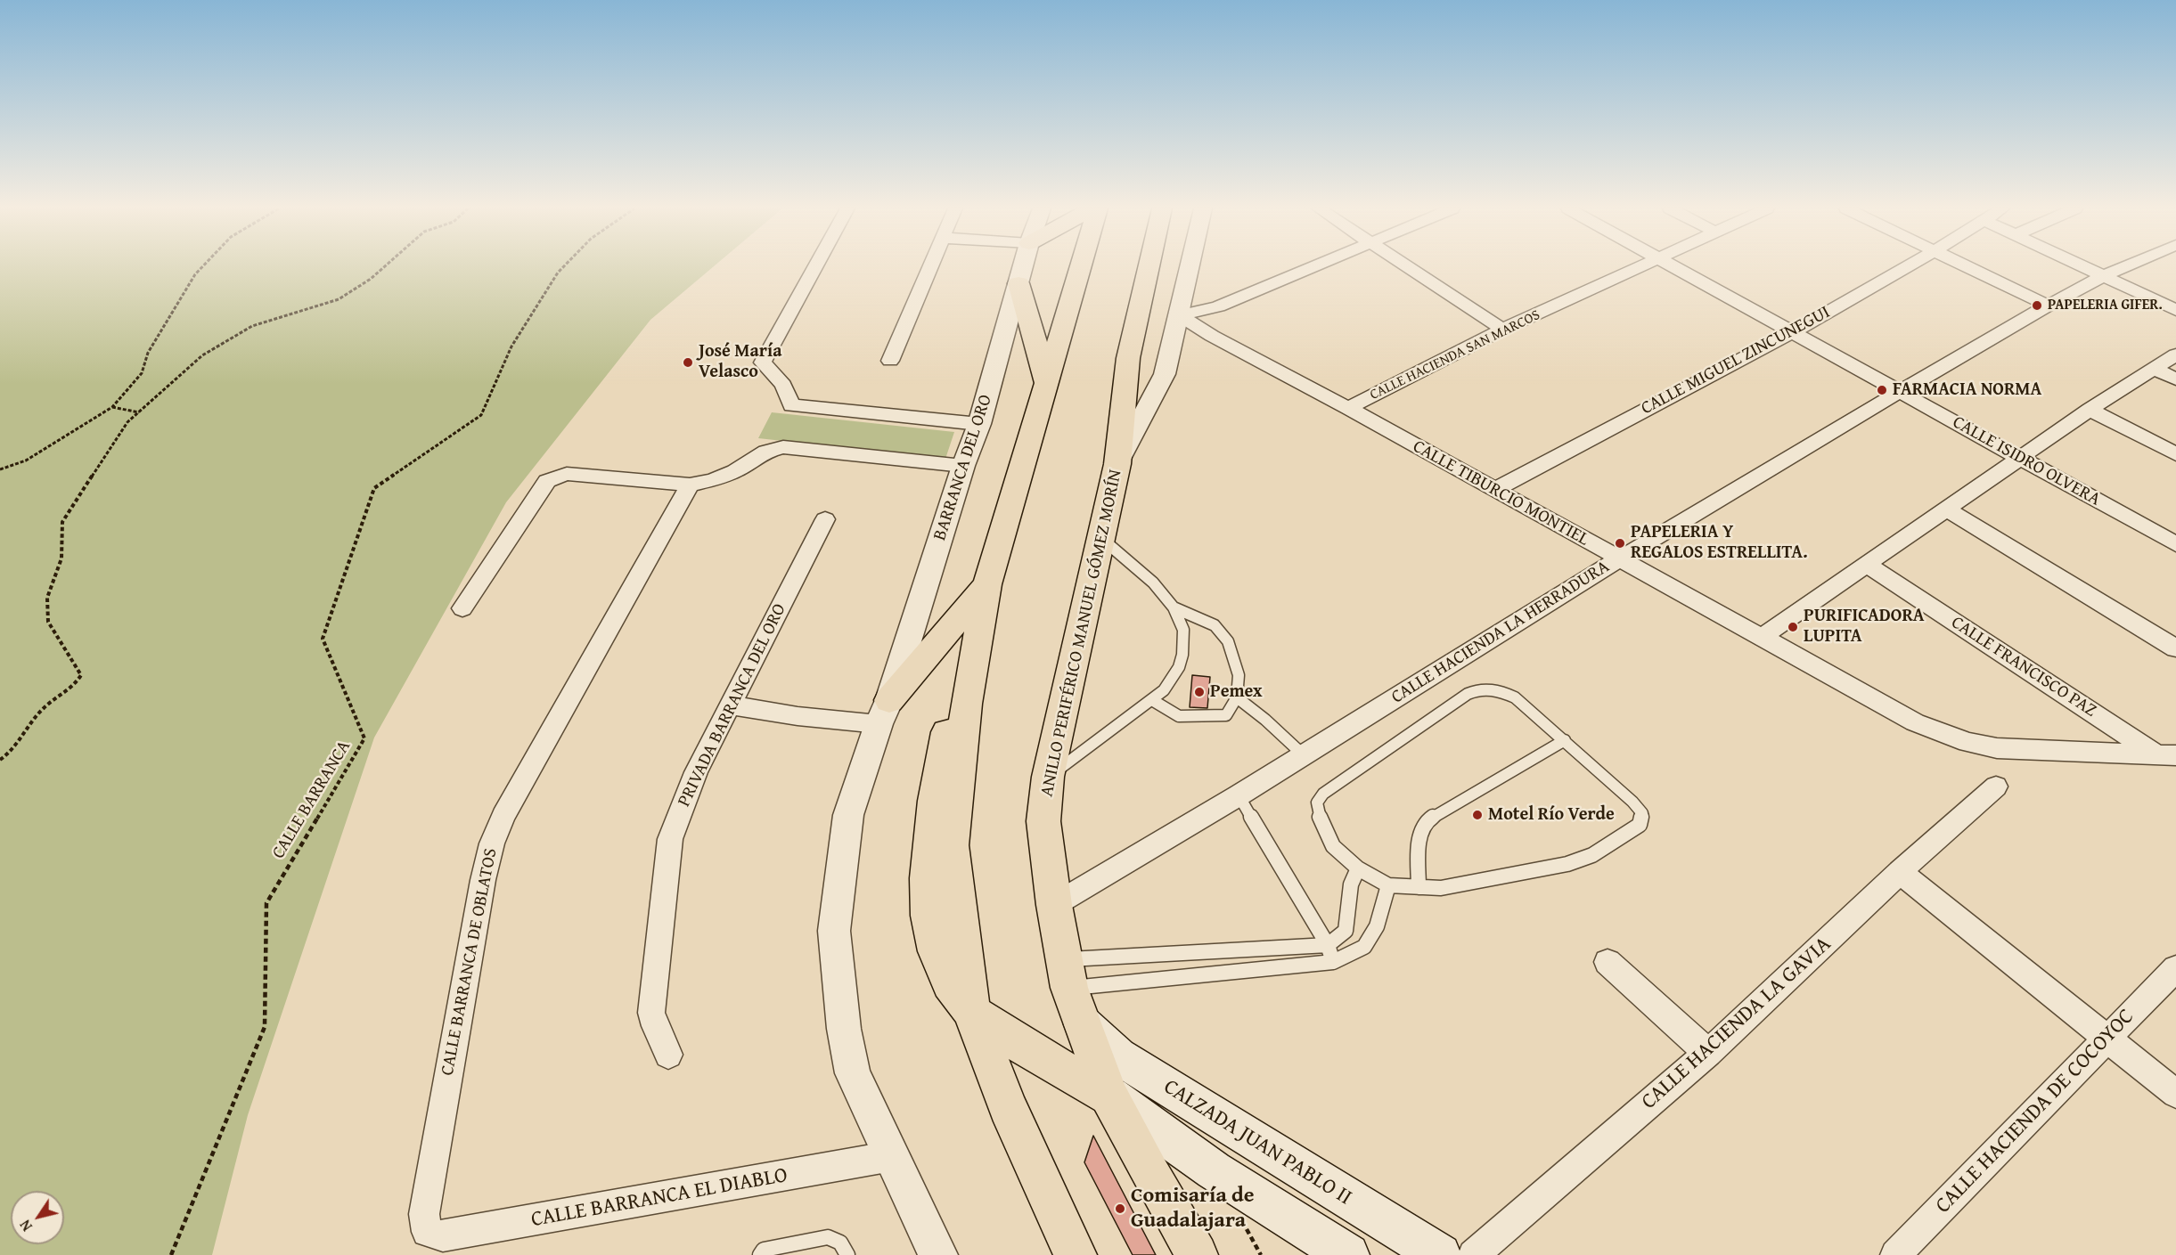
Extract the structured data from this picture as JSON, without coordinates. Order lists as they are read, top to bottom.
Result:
{
  "streets": {
    "highway": ["ANILLO PERIFÉRICO MANUEL GÓMEZ MORÍN"],
    "main road": ["CALZADA JUAN PABLO II"],
    "street": [
      "CALLE HACIENDA SAN MARCOS",
      "CALLE MIGUEL ZINCUNEGUI",
      "CALLE ISIDRO OLVERA",
      "BARRANCA DEL ORO",
      "CALLE TIBURCIO MONTIEL",
      "CALLE HACIENDA LA HERRADURA",
      "CALLE FRANCISCO PAZ",
      "PRIVADA BARRANCA DEL ORO",
      "CALLE BARRANCA DE OBLATOS",
      "CALLE HACIENDA LA GAVIA",
      "CALLE HACIENDA DE COCOYOC",
      "CALLE BARRANCA EL DIABLO"
    ],
    "path": ["CALLE BARRANCA"]
  },
  "crossings": [
    ["CALLE HACIENDA SAN MARCOS", "CALLE TIBURCIO MONTIEL"],
    ["CALLE MIGUEL ZINCUNEGUI", "CALLE ISIDRO OLVERA"],
    ["CALLE MIGUEL ZINCUNEGUI", "CALLE TIBURCIO MONTIEL"],
    ["CALLE ISIDRO OLVERA", "CALLE HACIENDA LA HERRADURA"],
    ["BARRANCA DEL ORO", "CALLE BARRANCA EL DIABLO"],
    ["CALLE TIBURCIO MONTIEL", "CALLE HACIENDA LA HERRADURA"],
    ["CALLE TIBURCIO MONTIEL", "CALLE FRANCISCO PAZ"],
    ["CALLE HACIENDA LA HERRADURA", "ANILLO PERIFÉRICO MANUEL GÓMEZ MORÍN"],
    ["ANILLO PERIFÉRICO MANUEL GÓMEZ MORÍN", "CALZADA JUAN PABLO II"],
    ["CALLE BARRANCA DE OBLATOS", "CALLE BARRANCA EL DIABLO"]
  ],
  "places": [
    "PAPELERIA GIFER.",
    "José María Velasco",
    "FARMACIA NORMA",
    "PAPELERIA Y REGALOS ESTRELLITA.",
    "PURIFICADORA LUPITA",
    "Pemex",
    "Motel Río Verde",
    "Comisaría de Guadalajara"
  ],
  "north": "bottom left"
}
